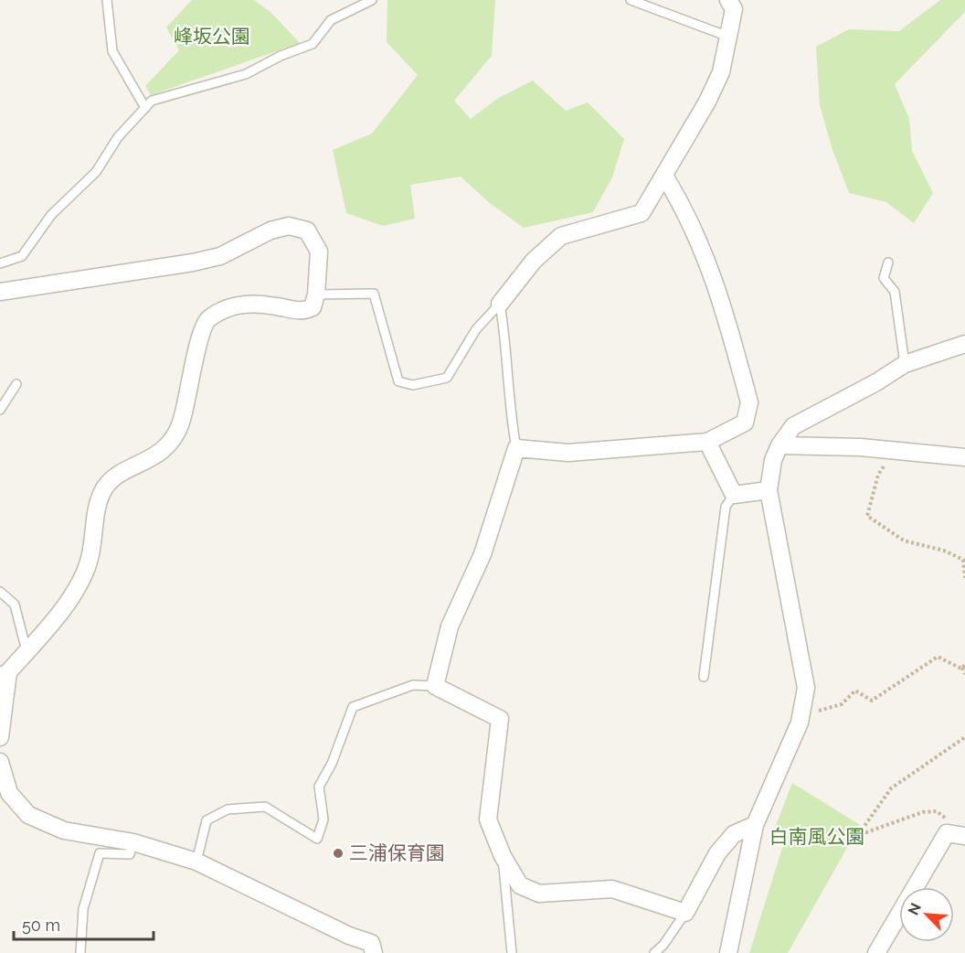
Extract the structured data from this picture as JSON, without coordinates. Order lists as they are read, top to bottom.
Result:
{
  "parks": ["峰坂公園", "白南風公園"],
  "places": ["三浦保育園"],
  "scale_bar": "50 m",
  "north": "top left"
}
